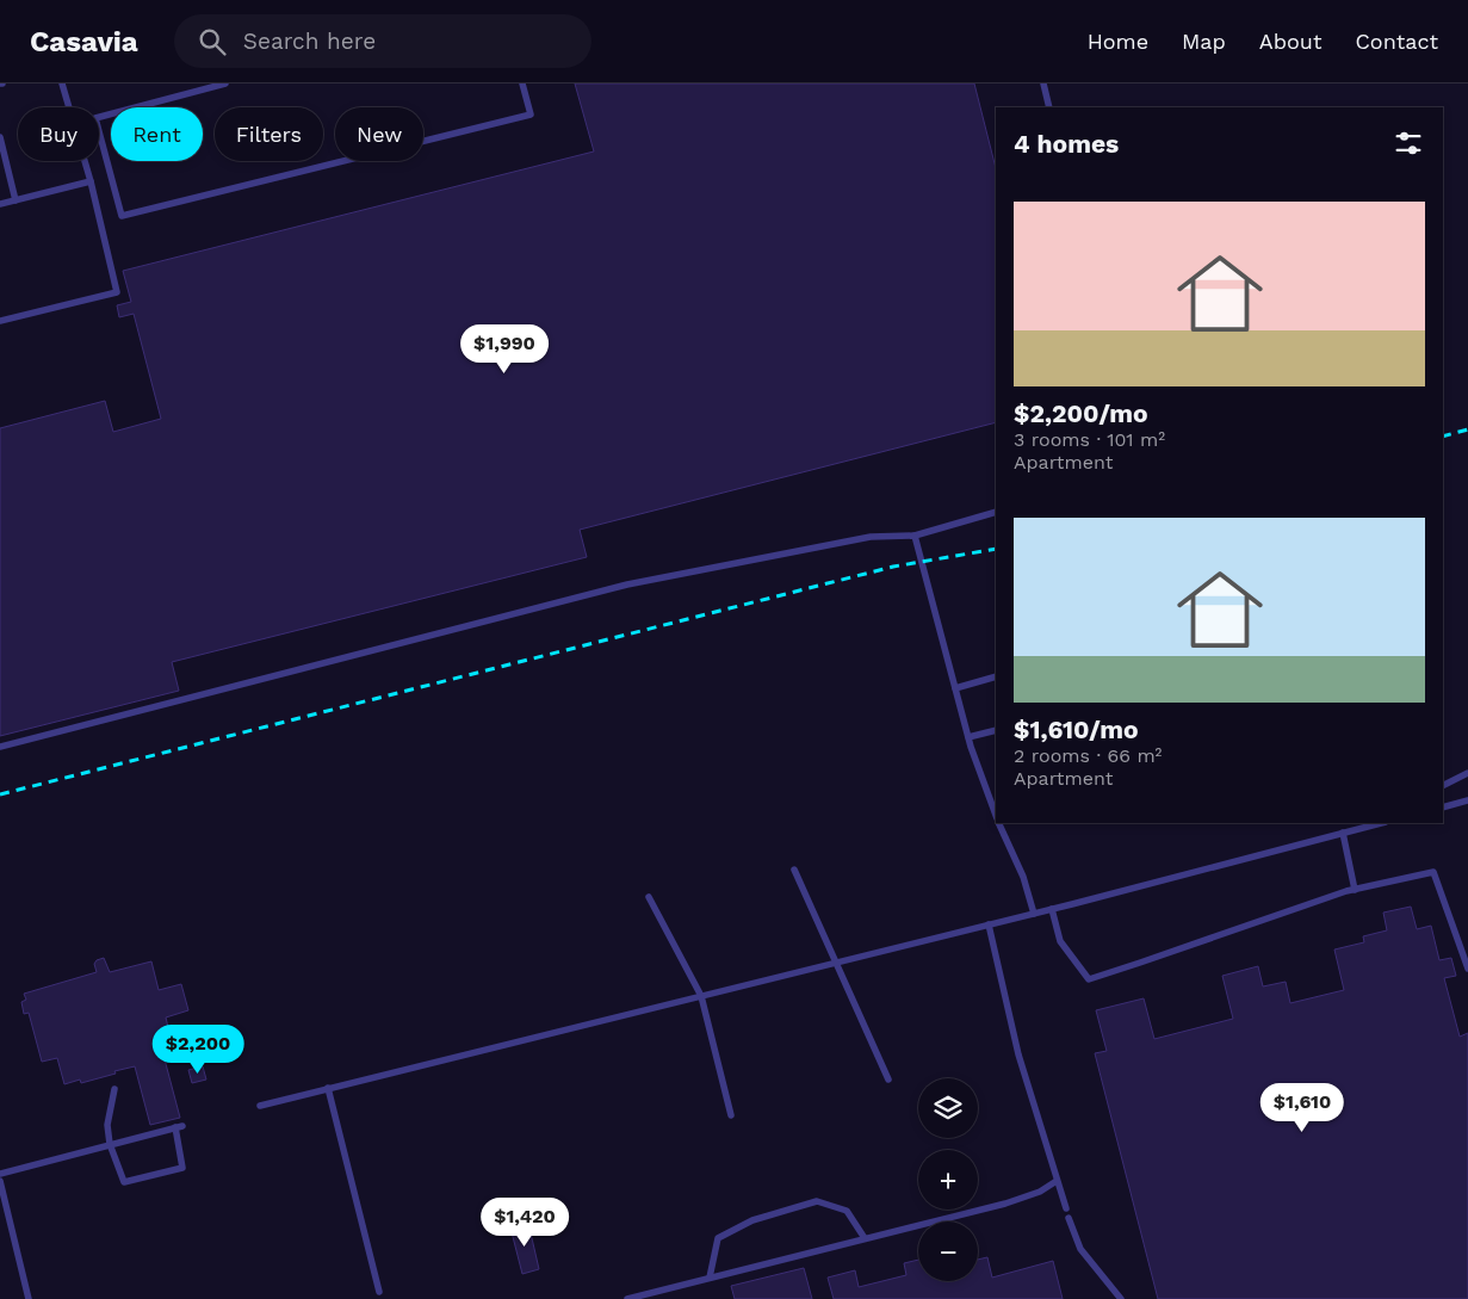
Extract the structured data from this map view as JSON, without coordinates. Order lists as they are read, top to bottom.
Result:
{
  "page": {
    "header": "Casavia",
    "search": "Search here",
    "nav": [
      "Home",
      "Map",
      "About",
      "Contact"
    ],
    "chip": [
      "Buy",
      "Rent",
      "Filters",
      "New"
    ],
    "heading": "4 homes",
    "list": [
      {
        "name": "$2,200/mo",
        "note": "3 rooms · 101 m² · Apartment"
      },
      {
        "name": "$1,610/mo",
        "note": "2 rooms · 66 m² · Apartment"
      }
    ],
    "price": [
      "$1,990",
      "$2,200",
      "$1,610",
      "$1,420"
    ],
    "map_buttons": ["+", "−"]
  }
}
